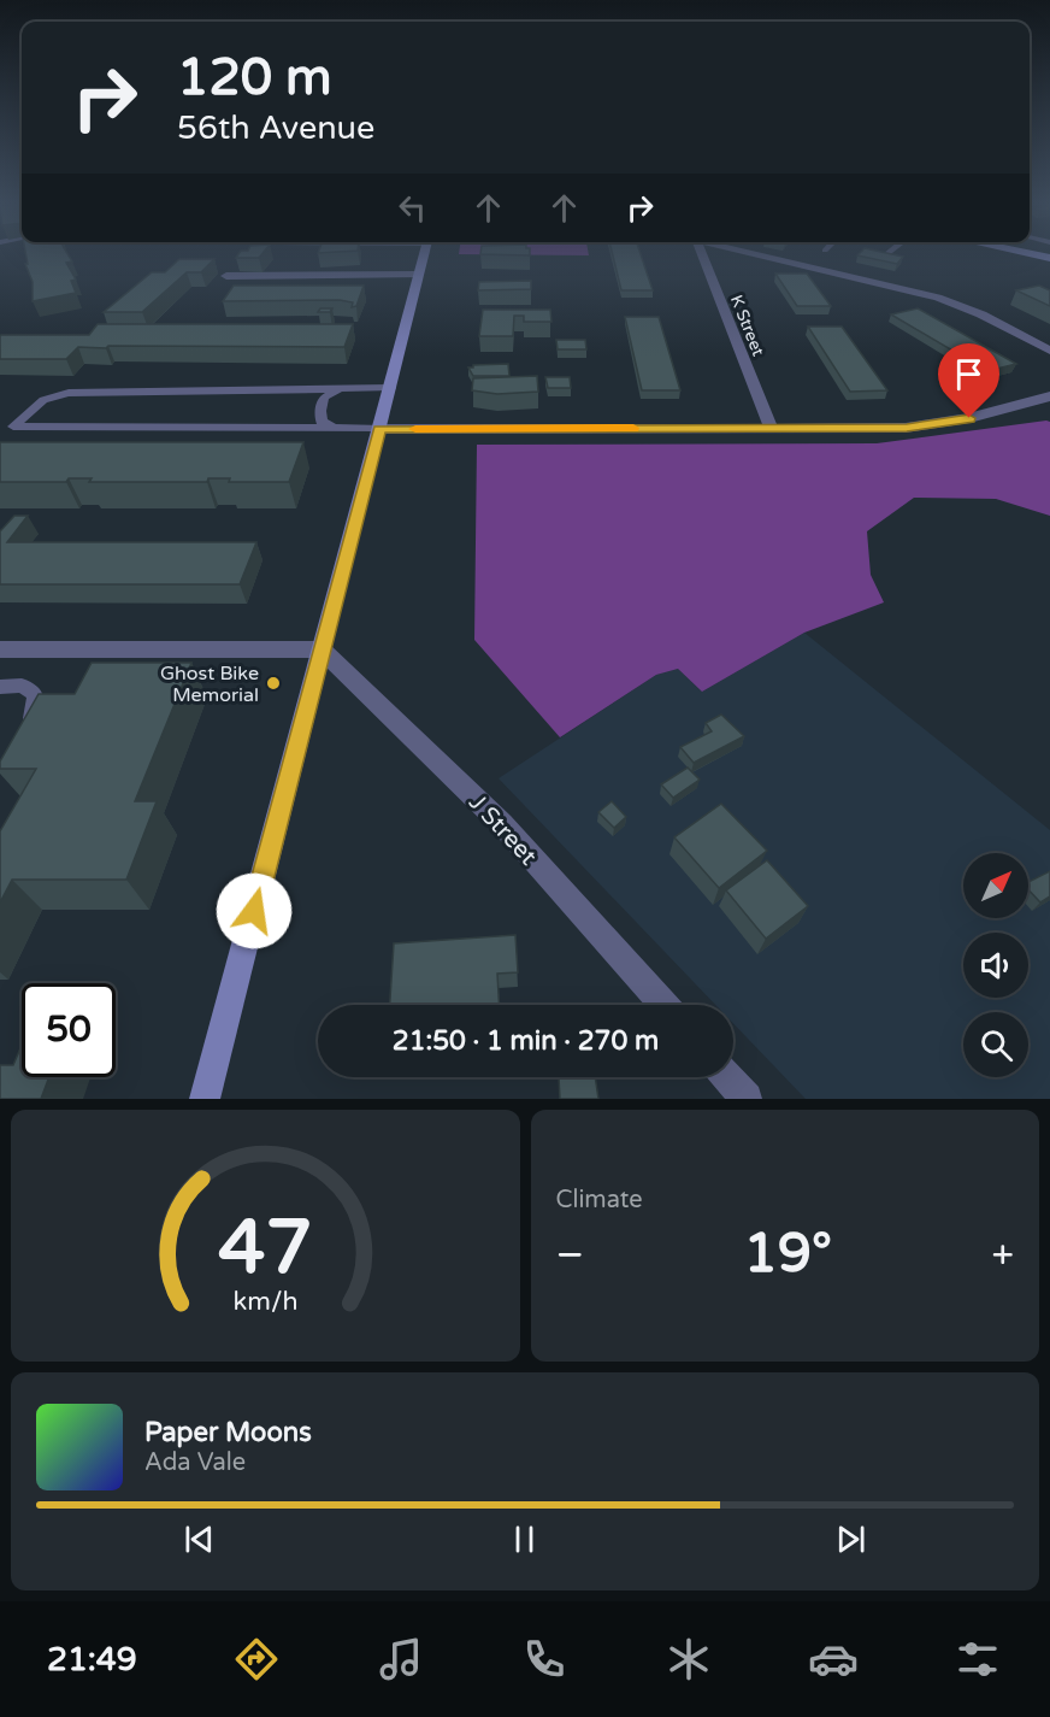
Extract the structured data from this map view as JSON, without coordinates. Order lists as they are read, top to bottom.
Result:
{
  "streets": {
    "street": ["K Street", "J Street"]
  },
  "places": ["Ghost Bike Memorial"],
  "north": "top right",
  "page": {
    "turn": ["120 m", "56th Avenue"],
    "limit": "50",
    "trip": "21:50 · 1 min · 270 m",
    "tile": "Climate",
    "heat": ["−", "19°", "+"],
    "song": ["Paper Moons", "Ada Vale"],
    "tabs": "21:49",
    "gauge": ["47", "km/h"]
  }
}
